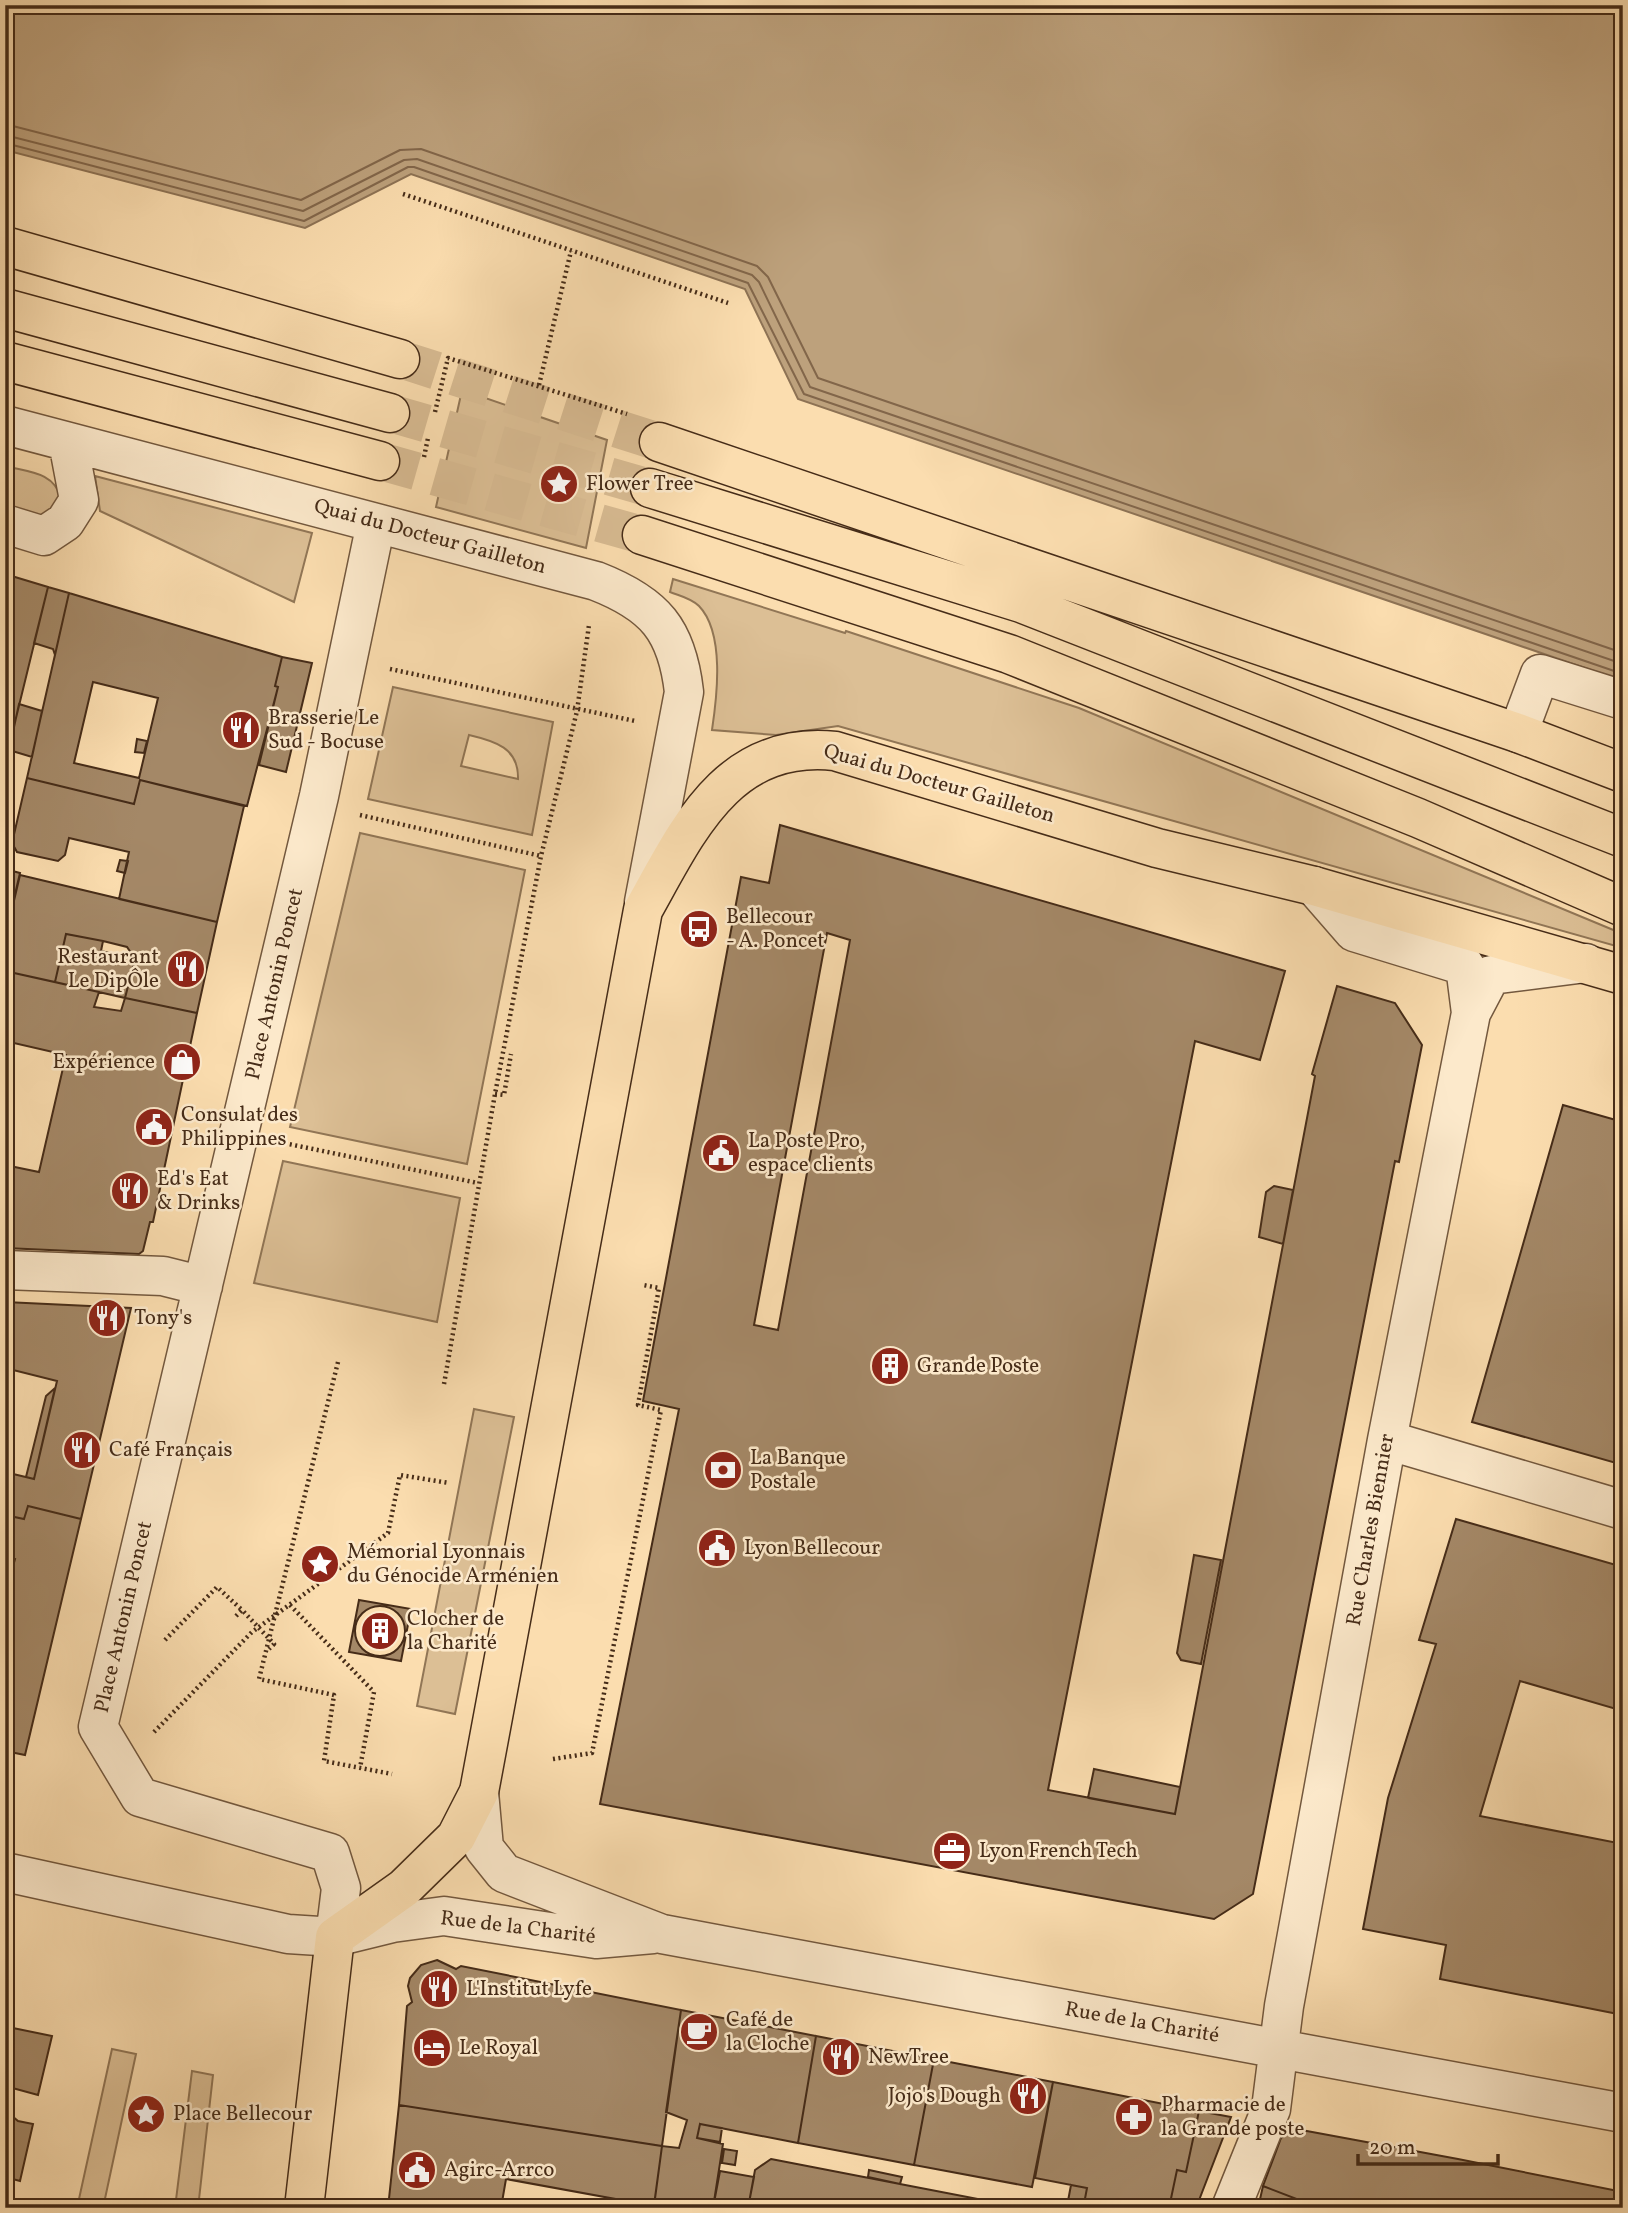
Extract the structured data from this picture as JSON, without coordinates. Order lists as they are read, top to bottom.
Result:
{
  "streets": {
    "main road": ["Quai du Docteur Gailleton"],
    "street": ["Place Antonin Poncet", "Rue Charles Biennier", "Rue de la Charité"]
  },
  "crossings": [
    ["Quai du Docteur Gailleton", "Place Antonin Poncet"],
    ["Quai du Docteur Gailleton", "Rue Charles Biennier"],
    ["Place Antonin Poncet", "Rue de la Charité"],
    ["Rue Charles Biennier", "Rue de la Charité"]
  ],
  "places": {
    "place": ["Flower Tree", "Mémorial Lyonnais du Génocide Arménien", "Place Bellecour"],
    "restaurant": [
      "Brasserie Le Sud - Bocuse",
      "Restaurant Le DipÔle",
      "Ed's Eat & Drinks",
      "Tony's",
      "Café Français",
      "L'Institut Lyfe",
      "NewTree",
      "Jojo's Dough"
    ],
    "bus stop": ["Bellecour - A. Poncet"],
    "shop": ["Expérience"],
    "public building": [
      "Consulat des Philippines",
      "La Poste Pro, espace clients",
      "Lyon Bellecour",
      "Agirc-Arrco"
    ],
    "building": ["Grande Poste", "Clocher de la Charité"],
    "bank": ["La Banque Postale"],
    "office": ["Lyon French Tech"],
    "cafe": ["Café de la Cloche"],
    "hotel": ["Le Royal"],
    "pharmacy": ["Pharmacie de la Grande poste"]
  },
  "scale_bar": "20 m"
}
